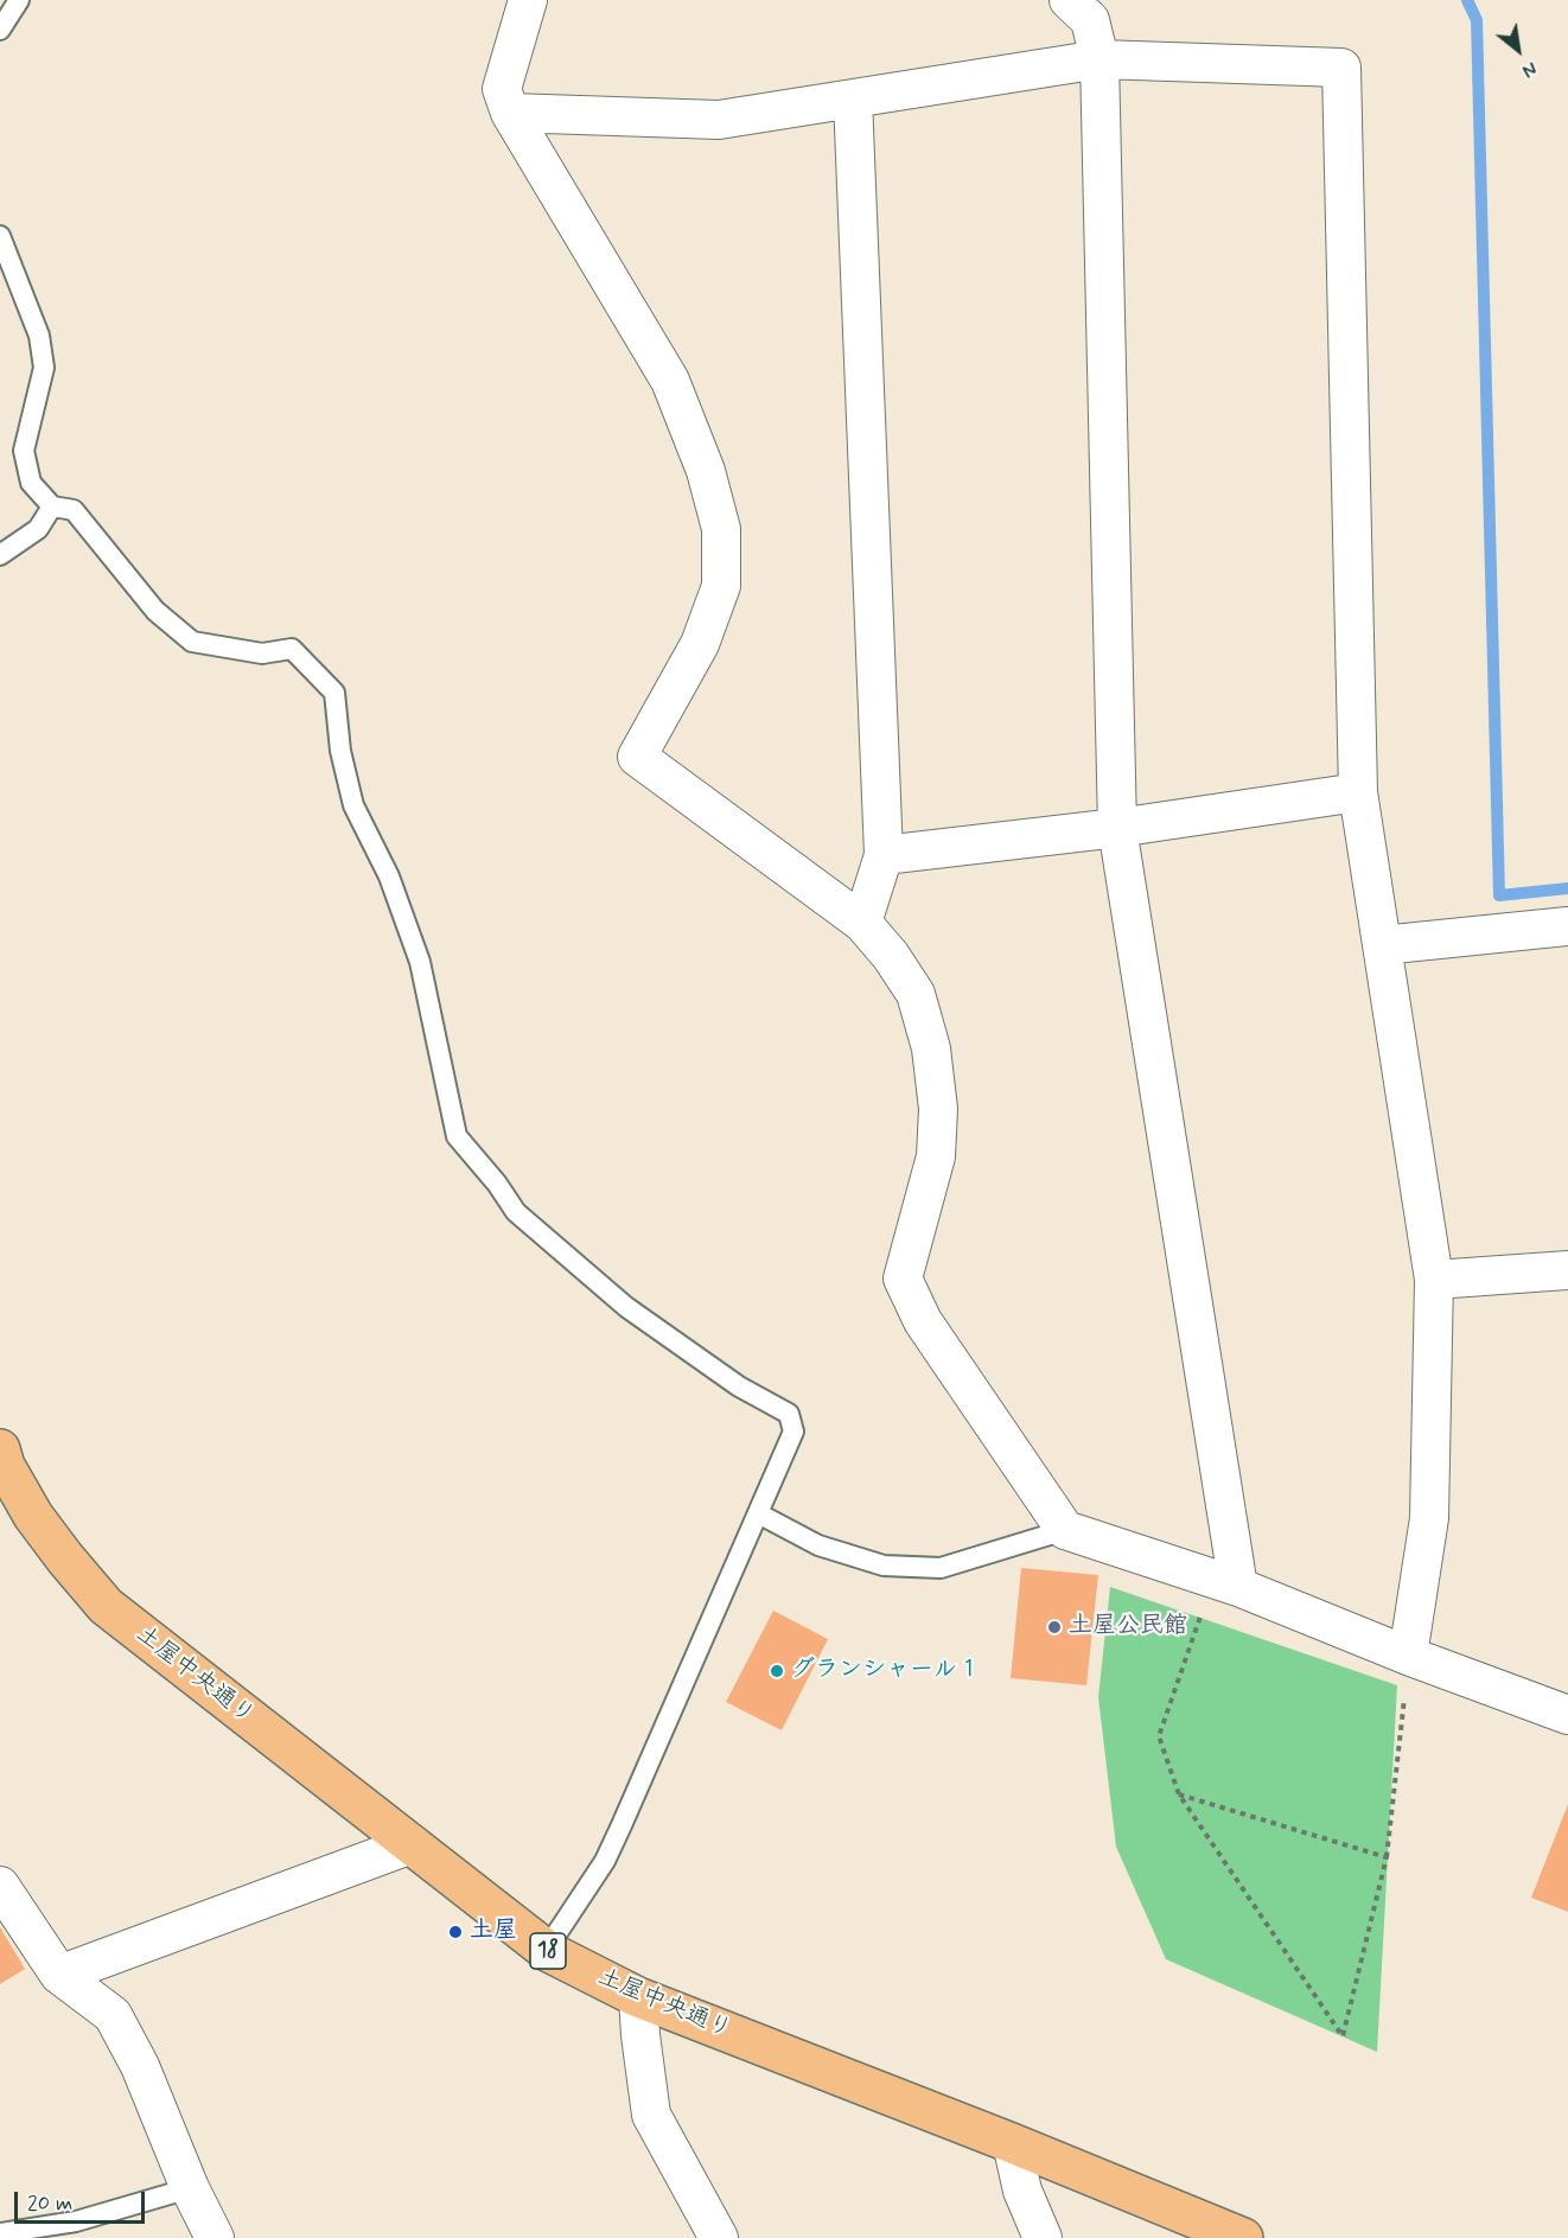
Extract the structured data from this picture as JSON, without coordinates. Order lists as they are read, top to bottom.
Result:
{
  "streets": {
    "main road": ["土屋中央通り", "18"]
  },
  "places": ["土屋公民館", "グランシャール１", "土屋"],
  "scale_bar": "20 m",
  "north": "bottom right"
}
